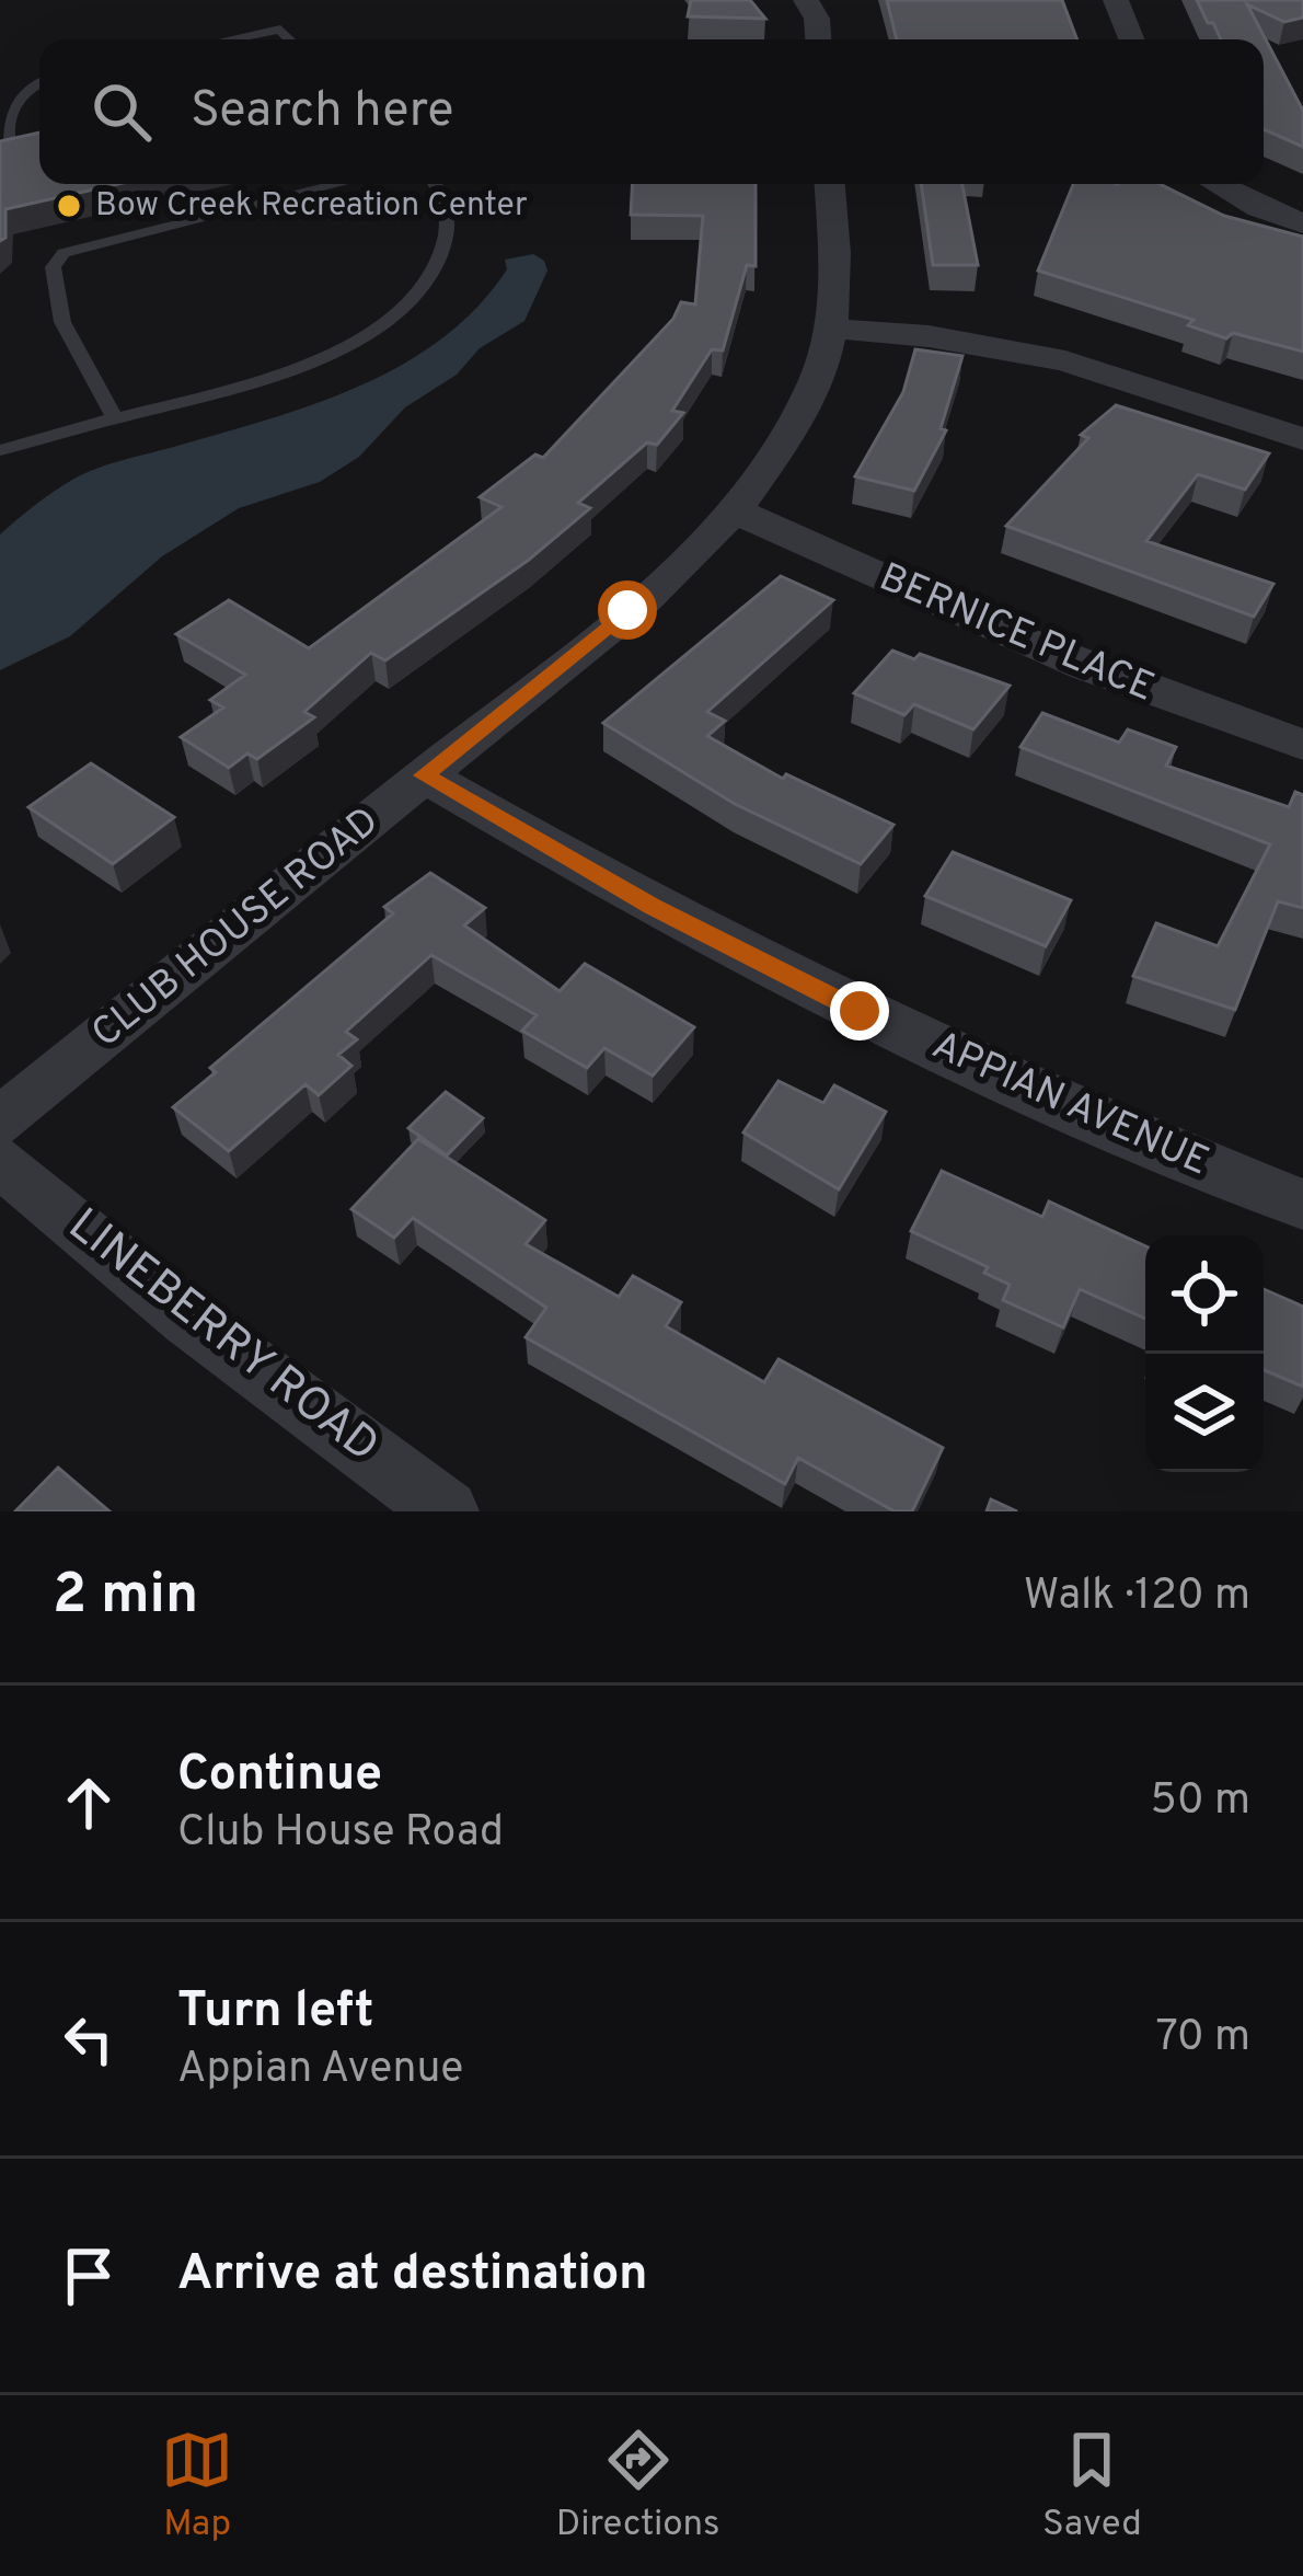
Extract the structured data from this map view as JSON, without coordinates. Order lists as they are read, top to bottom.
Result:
{
  "streets": {
    "street": [
      "BERNICE PLACE",
      "CLUB HOUSE ROAD",
      "APPIAN AVENUE",
      "LINEBERRY ROAD"
    ]
  },
  "crossings": [
    ["BERNICE PLACE", "CLUB HOUSE ROAD"],
    ["CLUB HOUSE ROAD", "APPIAN AVENUE"]
  ],
  "places": ["Bow Creek Recreation Center"],
  "page": {
    "search": "Search here",
    "heading": ["2 min", "Walk · 120 m"],
    "list": [
      ["Continue", "Club House Road", "50 m"],
      ["Turn left", "Appian Avenue", "70 m"],
      "Arrive at destination"
    ],
    "nav": ["Map", "Directions", "Saved"]
  }
}
